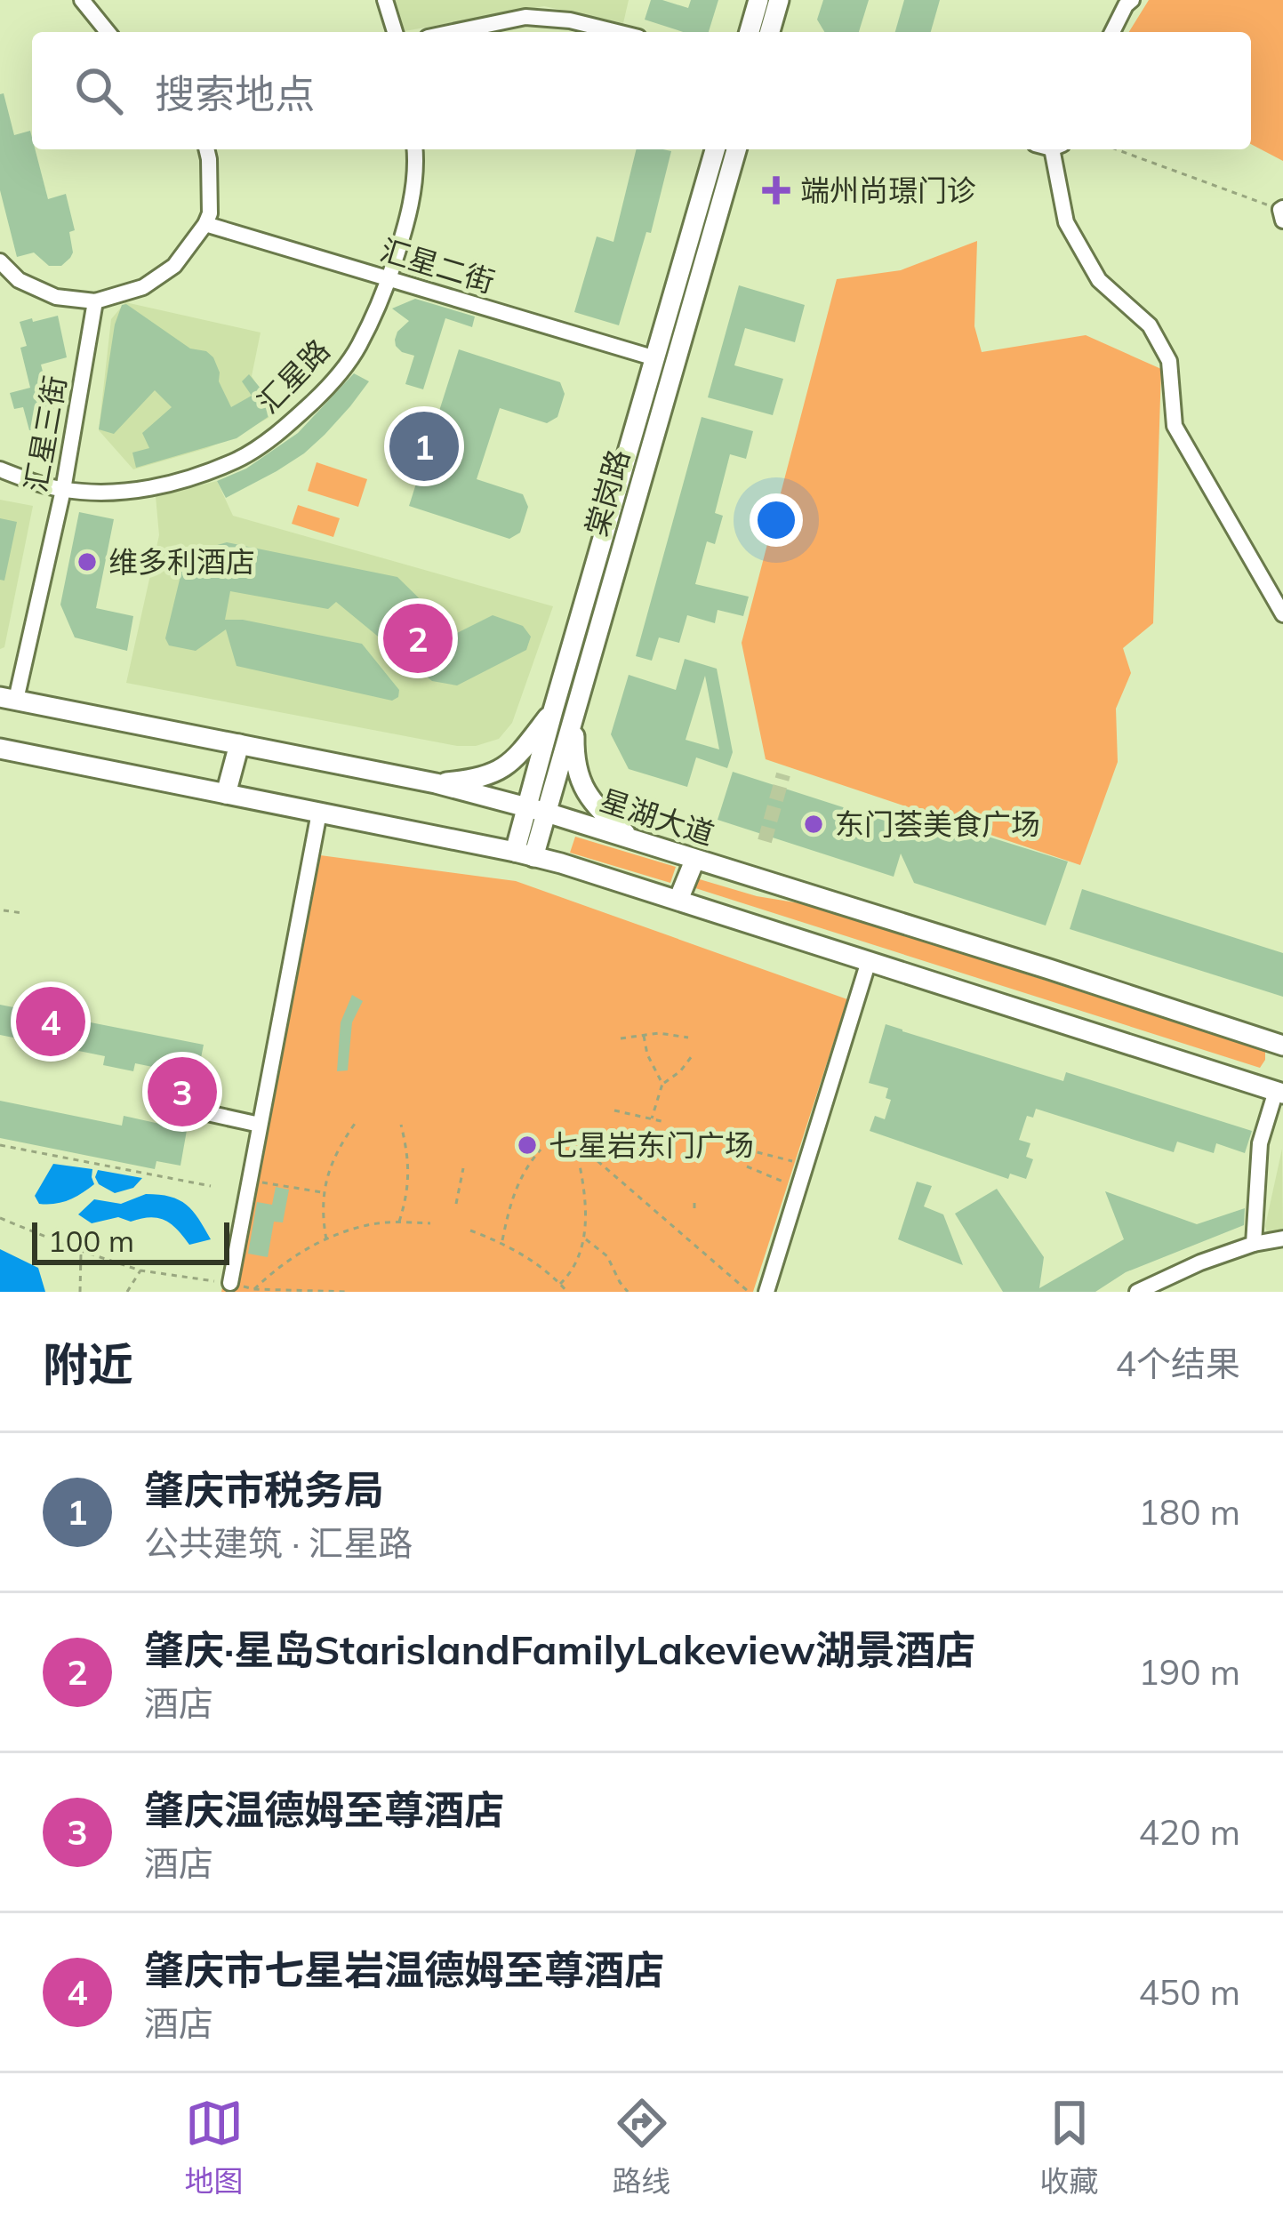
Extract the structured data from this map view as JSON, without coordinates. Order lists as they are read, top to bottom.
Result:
{
  "streets": {
    "main road": ["棠岗路", "星湖大道"],
    "street": ["汇星二街", "汇星路", "汇星三街"]
  },
  "crossings": [
    ["汇星二街", "汇星路"],
    ["汇星二街", "棠岗路"],
    ["汇星路", "汇星三街"],
    ["汇星三街", "星湖大道"],
    ["棠岗路", "星湖大道"]
  ],
  "places": {
    "health": ["端州尚璟门诊"],
    "other": ["维多利酒店", "东门荟美食广场", "七星岩东门广场"]
  },
  "scale_bar": "100 m",
  "page": {
    "search": "搜索地点",
    "pins": [
      "1",
      "2",
      "4",
      "3"
    ],
    "scale": "100 m",
    "heading": ["附近", "4个结果"],
    "list": [
      {
        "mark": "1",
        "name": "肇庆市税务局",
        "note": "公共建筑 · 汇星路",
        "value": "180 m"
      },
      {
        "mark": "2",
        "name": "肇庆·星岛StarislandFamilyLakeview湖景酒店",
        "note": "酒店",
        "value": "190 m"
      },
      {
        "mark": "3",
        "name": "肇庆温德姆至尊酒店",
        "note": "酒店",
        "value": "420 m"
      },
      {
        "mark": "4",
        "name": "肇庆市七星岩温德姆至尊酒店",
        "note": "酒店",
        "value": "450 m"
      }
    ],
    "nav": ["地图", "路线", "收藏"]
  }
}
